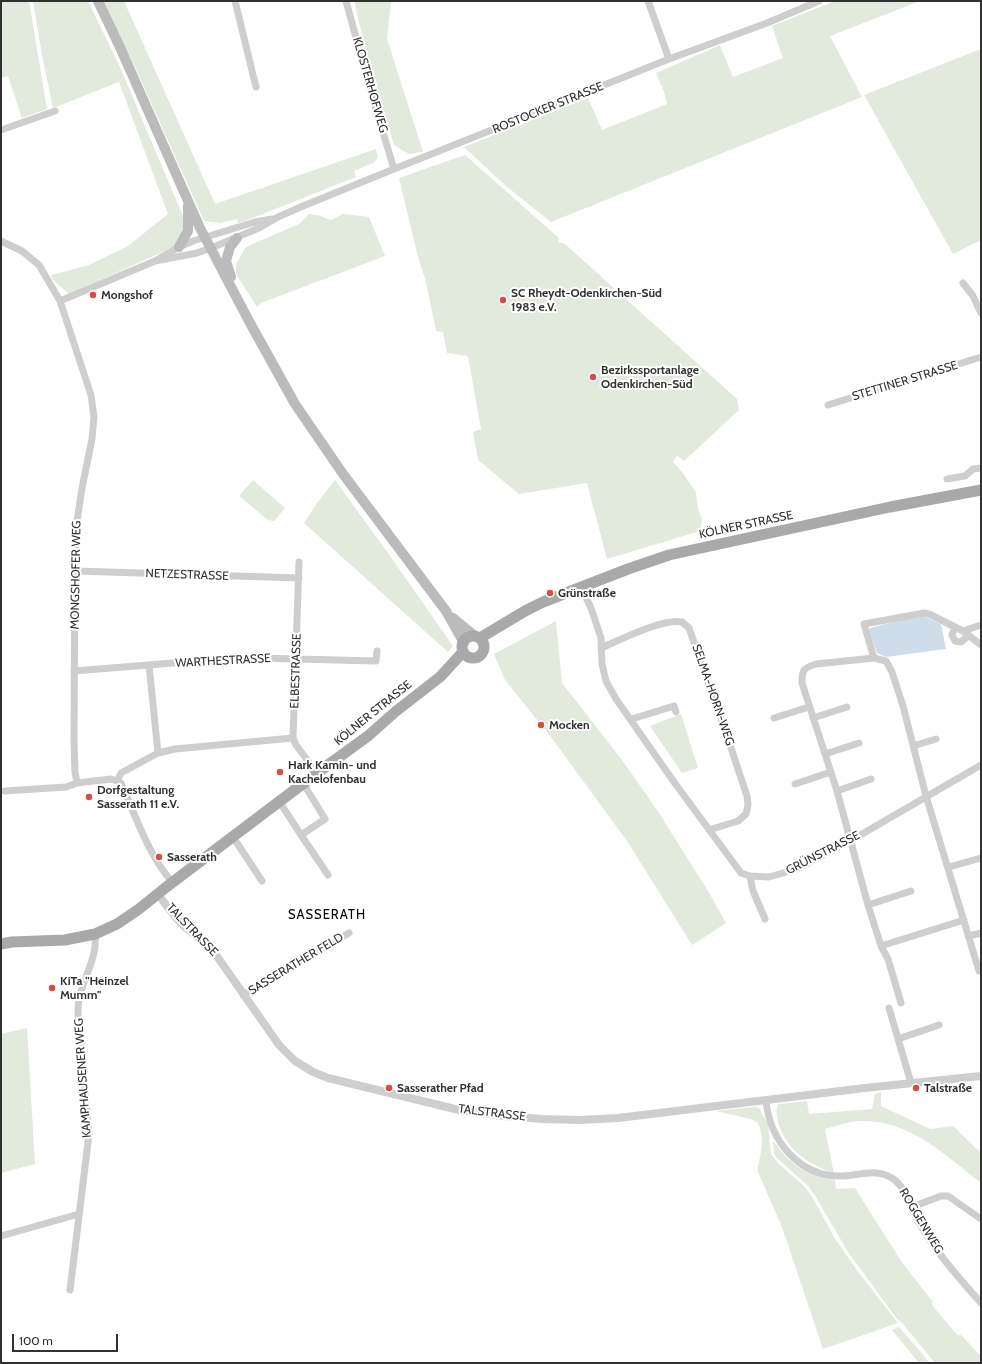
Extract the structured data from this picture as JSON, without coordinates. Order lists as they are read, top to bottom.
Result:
{
  "streets": {
    "main road": ["KÖLNER STRASSE"],
    "street": [
      "KLOSTERHOFWEG",
      "ROSTOCKER STRASSE",
      "STETTINER STRASSE",
      "MONGSHOFER WEG",
      "NETZESTRASSE",
      "WARTHESTRASSE",
      "ELBESTRASSE",
      "SELMA-HORN-WEG",
      "GRÜNSTRASSE",
      "TALSTRASSE",
      "SASSERATHER FELD",
      "KAMPHAUSENER WEG",
      "ROGGENWEG"
    ]
  },
  "crossings": [
    ["KLOSTERHOFWEG", "ROSTOCKER STRASSE"],
    ["KÖLNER STRASSE", "TALSTRASSE"],
    ["KÖLNER STRASSE", "KAMPHAUSENER WEG"],
    ["MONGSHOFER WEG", "NETZESTRASSE"],
    ["MONGSHOFER WEG", "WARTHESTRASSE"],
    ["NETZESTRASSE", "ELBESTRASSE"],
    ["WARTHESTRASSE", "ELBESTRASSE"],
    ["TALSTRASSE", "SASSERATHER FELD"],
    ["TALSTRASSE", "ROGGENWEG"]
  ],
  "districts": ["SASSERATH"],
  "places": [
    "Mongshof",
    "SC Rheydt-Odenkirchen-Süd 1983 e.V.",
    "Bezirkssportanlage Odenkirchen-Süd",
    "Grünstraße",
    "Mocken",
    "Hark Kamin- und Kachelofenbau",
    "Dorfgestaltung Sasserath 11 e.V.",
    "Sasserath",
    "KiTa \"Heinzel Mumm\"",
    "Sasserather Pfad",
    "Talstraße"
  ],
  "scale_bar": "100 m"
}
